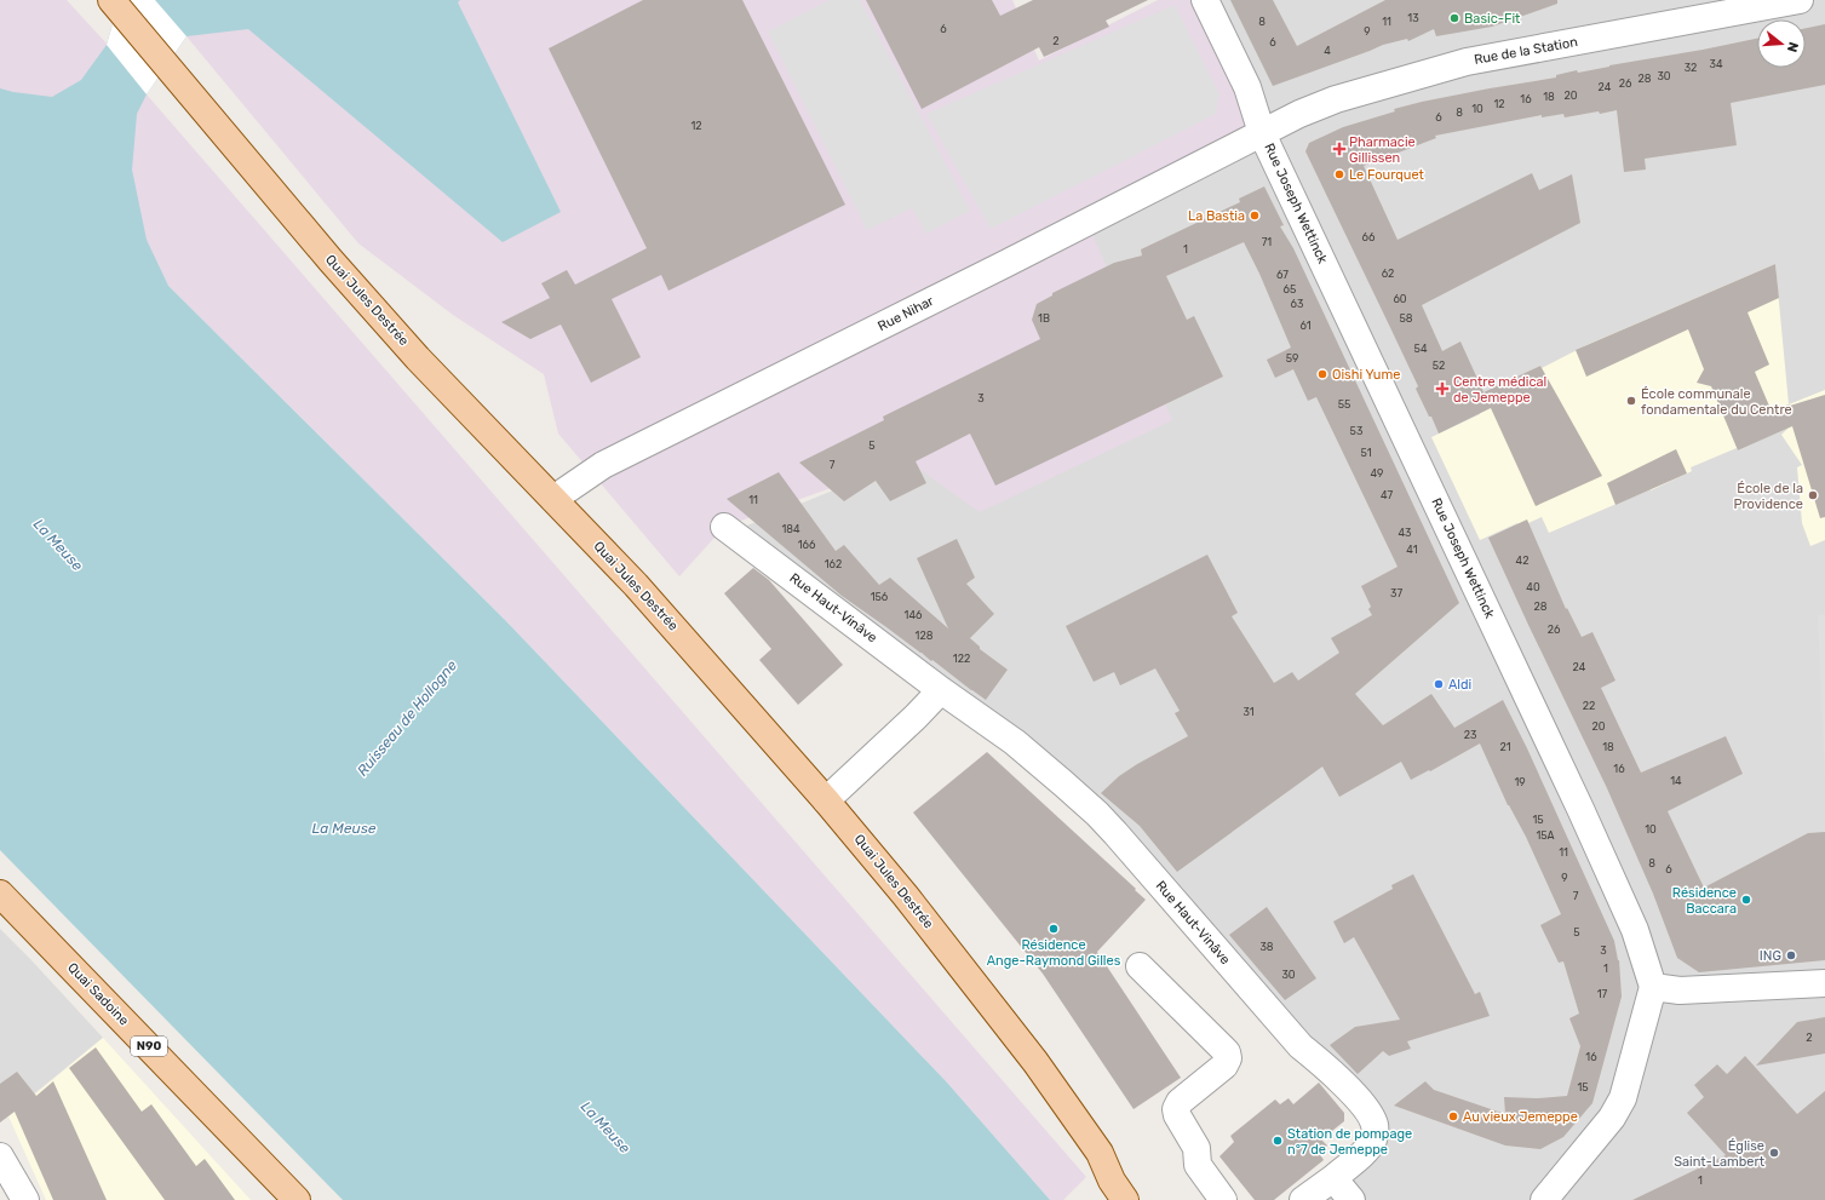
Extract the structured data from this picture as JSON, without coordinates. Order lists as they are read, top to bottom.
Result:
{
  "streets": {
    "main road": ["Quai Jules Destrée", "Quai Sadoine", "N90"],
    "street": [
      "Rue de la Station",
      "Rue Joseph Wettinck",
      "Rue Nihar",
      "Rue Haut-Vinâve"
    ]
  },
  "crossings": [
    ["Rue de la Station", "Rue Joseph Wettinck"],
    ["Rue de la Station", "Rue Nihar"],
    ["Rue Joseph Wettinck", "Rue Nihar"],
    ["Quai Jules Destrée", "Rue Nihar"]
  ],
  "water": ["La Meuse", "Ruisseau de Hollogne"],
  "places": {
    "other": [
      "Basic-Fit",
      "Le Fourquet",
      "La Bastia",
      "Oishi Yume",
      "École communale fondamentale du Centre",
      "École de la Providence",
      "Aldi",
      "Résidence Baccara",
      "Résidence Ange-Raymond Gilles",
      "ING",
      "Au vieux Jemeppe",
      "Station de pompage n°7 de Jemeppe",
      "Église Saint-Lambert"
    ],
    "health": ["Pharmacie Gillissen", "Centre médical de Jemeppe"]
  },
  "house_numbers": [
    "13",
    "8",
    "11",
    "6",
    "9",
    "2",
    "6",
    "4",
    "34",
    "32",
    "30",
    "28",
    "26",
    "24",
    "20",
    "18",
    "16",
    "12",
    "10",
    "8",
    "6",
    "12",
    "66",
    "71",
    "1",
    "62",
    "67",
    "65",
    "60",
    "63",
    "1B",
    "58",
    "61",
    "54",
    "59",
    "52",
    "3",
    "55",
    "53",
    "5",
    "51",
    "7",
    "49",
    "47",
    "11",
    "184",
    "43",
    "166",
    "41",
    "42",
    "162",
    "40",
    "37",
    "156",
    "28",
    "146",
    "26",
    "128",
    "122",
    "24",
    "22",
    "31",
    "20",
    "23",
    "21",
    "18",
    "16",
    "14",
    "19",
    "15",
    "10",
    "15A",
    "11",
    "8",
    "6",
    "9",
    "7",
    "5",
    "38",
    "3",
    "1",
    "30",
    "17",
    "2",
    "16",
    "15",
    "1"
  ],
  "north": "right"
}
